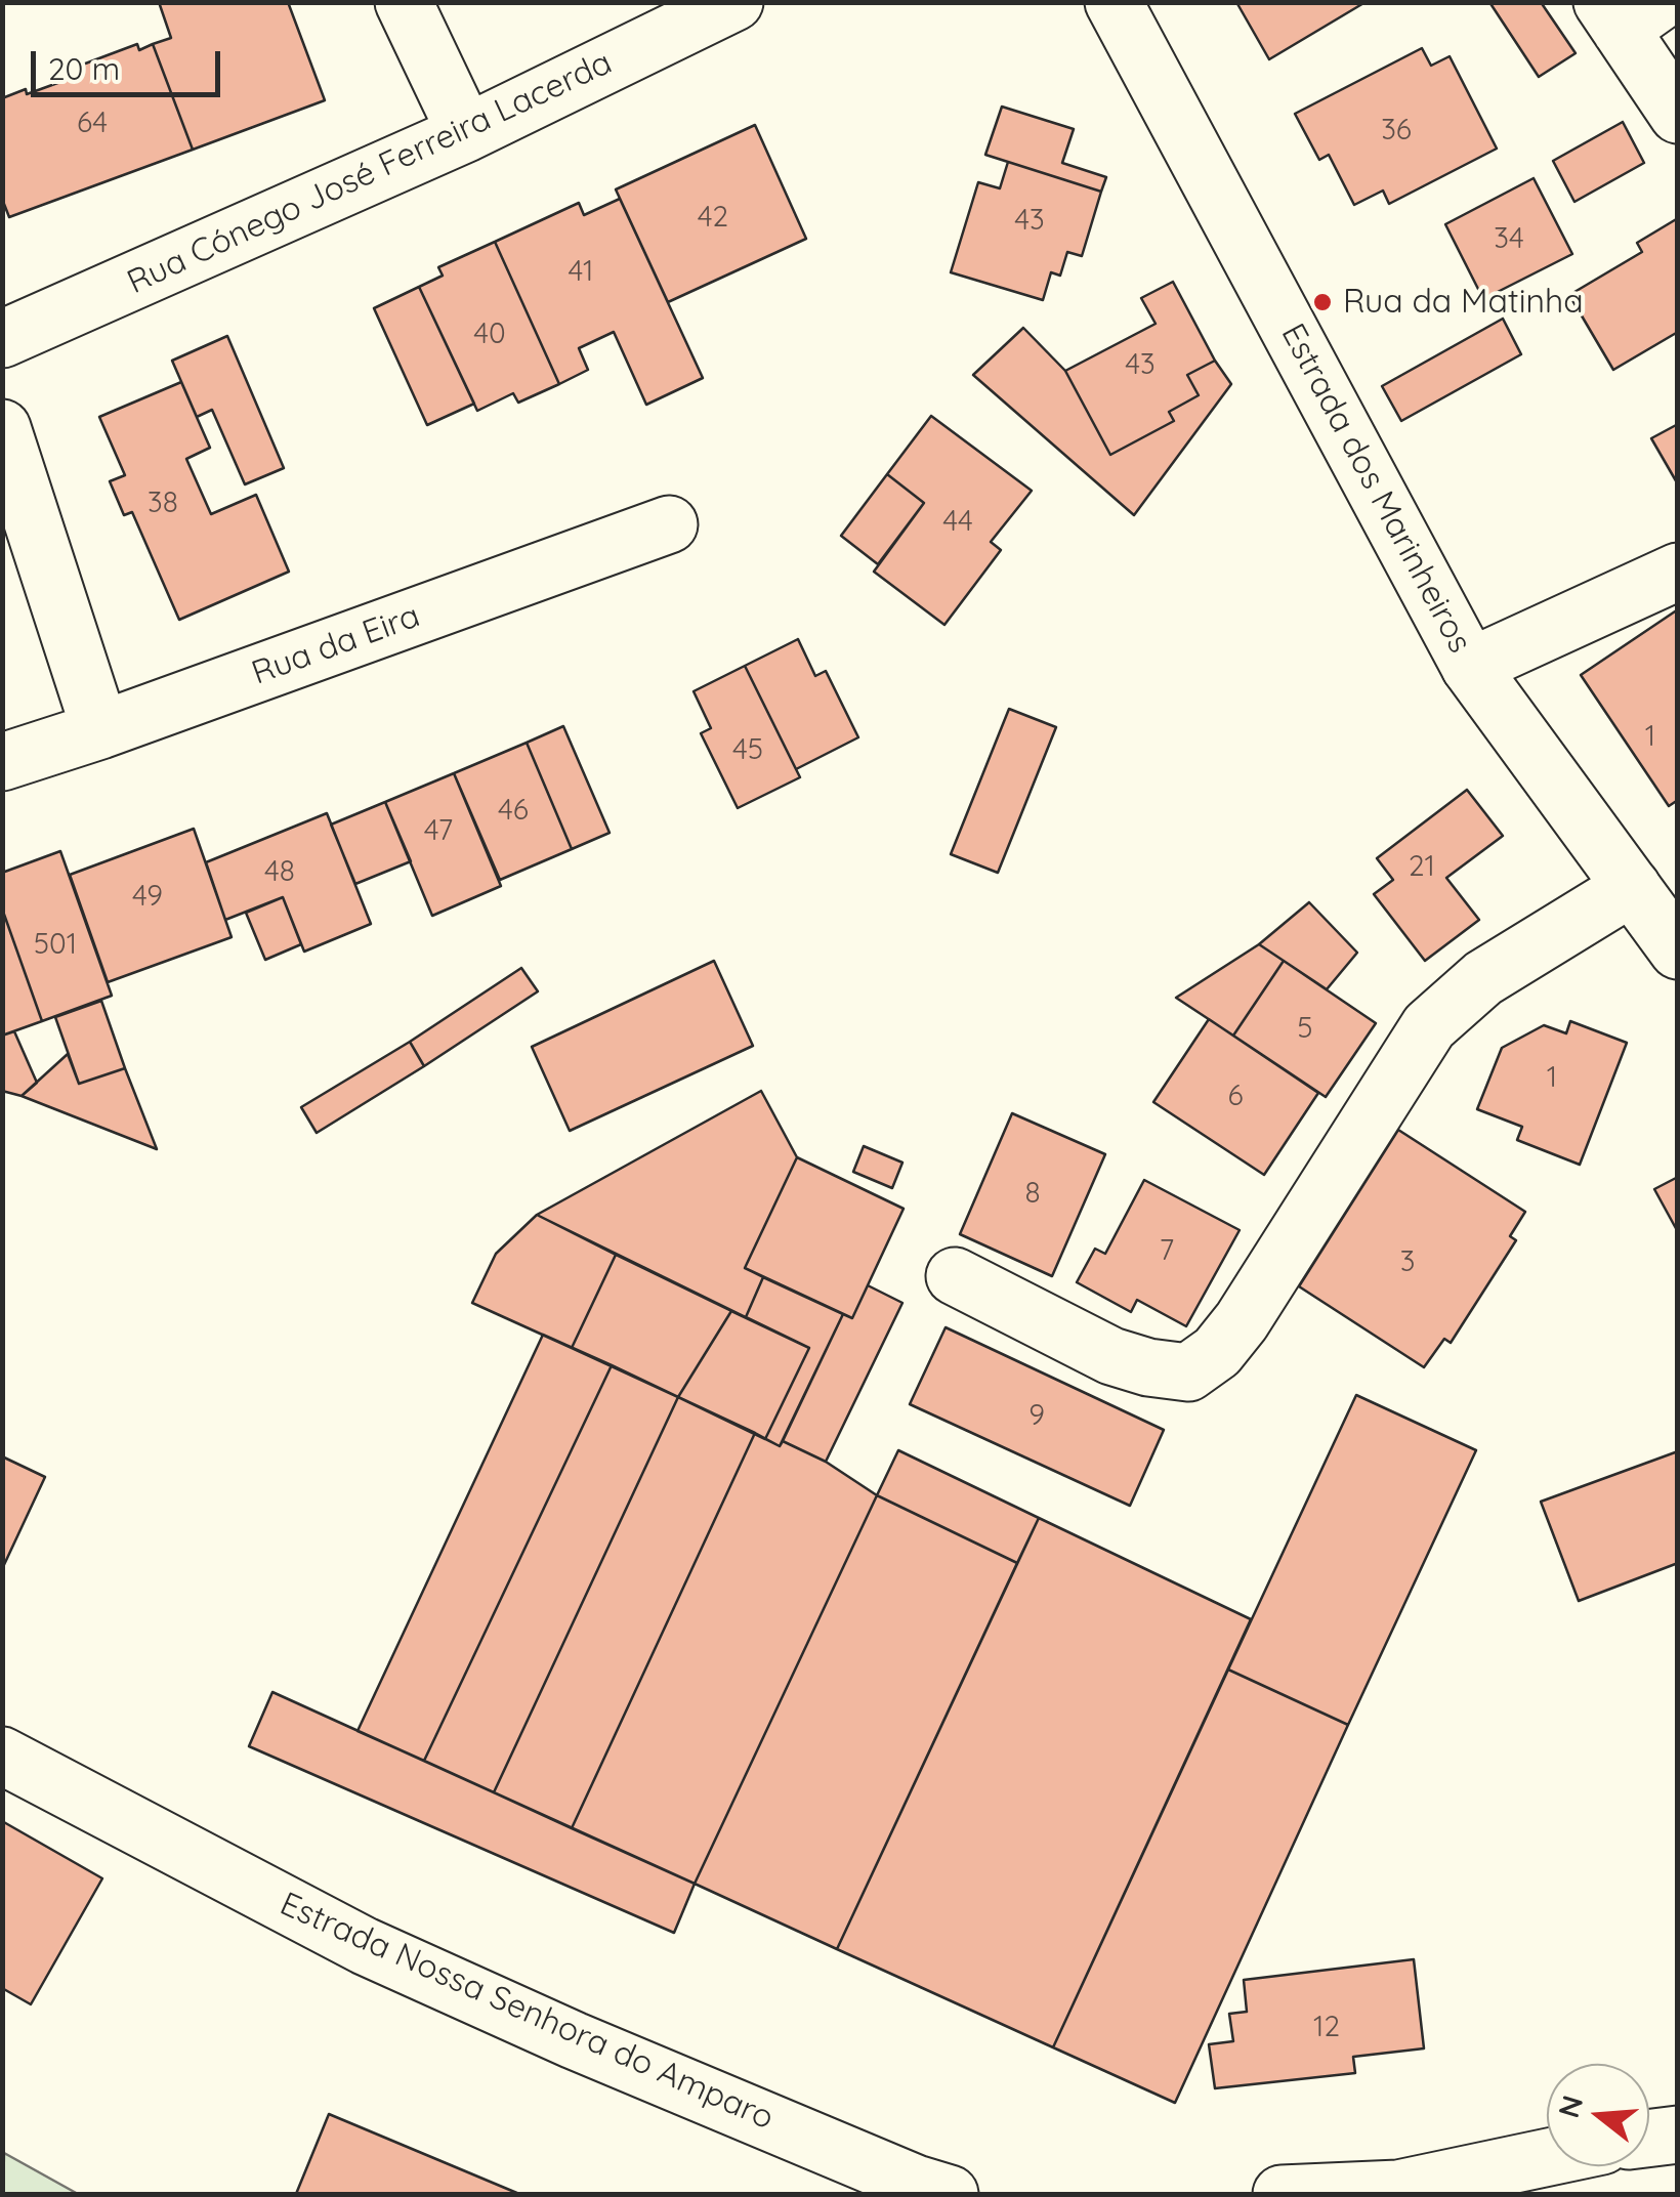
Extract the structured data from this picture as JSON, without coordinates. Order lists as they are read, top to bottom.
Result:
{
  "streets": {
    "street": [
      "Rua Cónego José Ferreira Lacerda",
      "Estrada dos Marinheiros",
      "Rua da Eira",
      "Estrada Nossa Senhora do Amparo"
    ]
  },
  "places": ["Rua da Matinha"],
  "house_numbers": [
    "64",
    "36",
    "42",
    "43",
    "34",
    "41",
    "40",
    "43",
    "38",
    "44",
    "1",
    "45",
    "46",
    "47",
    "21",
    "48",
    "49",
    "501",
    "5",
    "1",
    "6",
    "8",
    "7",
    "3",
    "9",
    "12"
  ],
  "scale_bar": "20 m",
  "north": "left"
}
